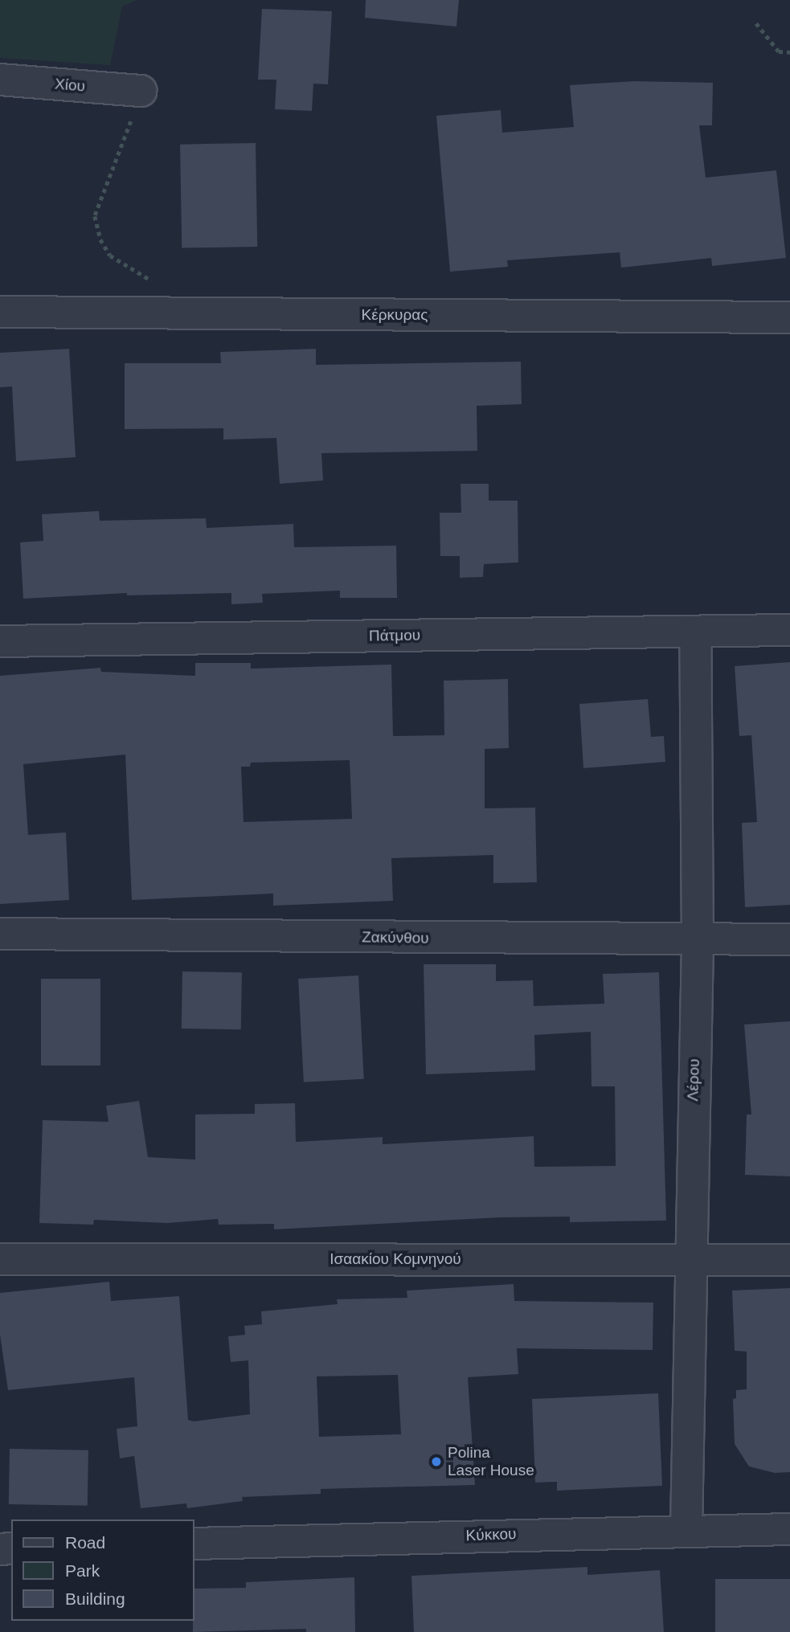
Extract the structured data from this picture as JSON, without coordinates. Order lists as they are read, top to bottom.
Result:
{
  "streets": {
    "street": [
      "Χίου",
      "Κέρκυρας",
      "Πάτμου",
      "Ζακύνθου",
      "Λέρου",
      "Ισαακίου Κομνηνού",
      "Κύκκου"
    ]
  },
  "crossings": [
    ["Πάτμου", "Λέρου"],
    ["Ζακύνθου", "Λέρου"],
    ["Λέρου", "Ισαακίου Κομνηνού"],
    ["Λέρου", "Κύκκου"]
  ],
  "places": ["Polina Laser House"],
  "legend": ["Road", "Park", "Building"]
}
